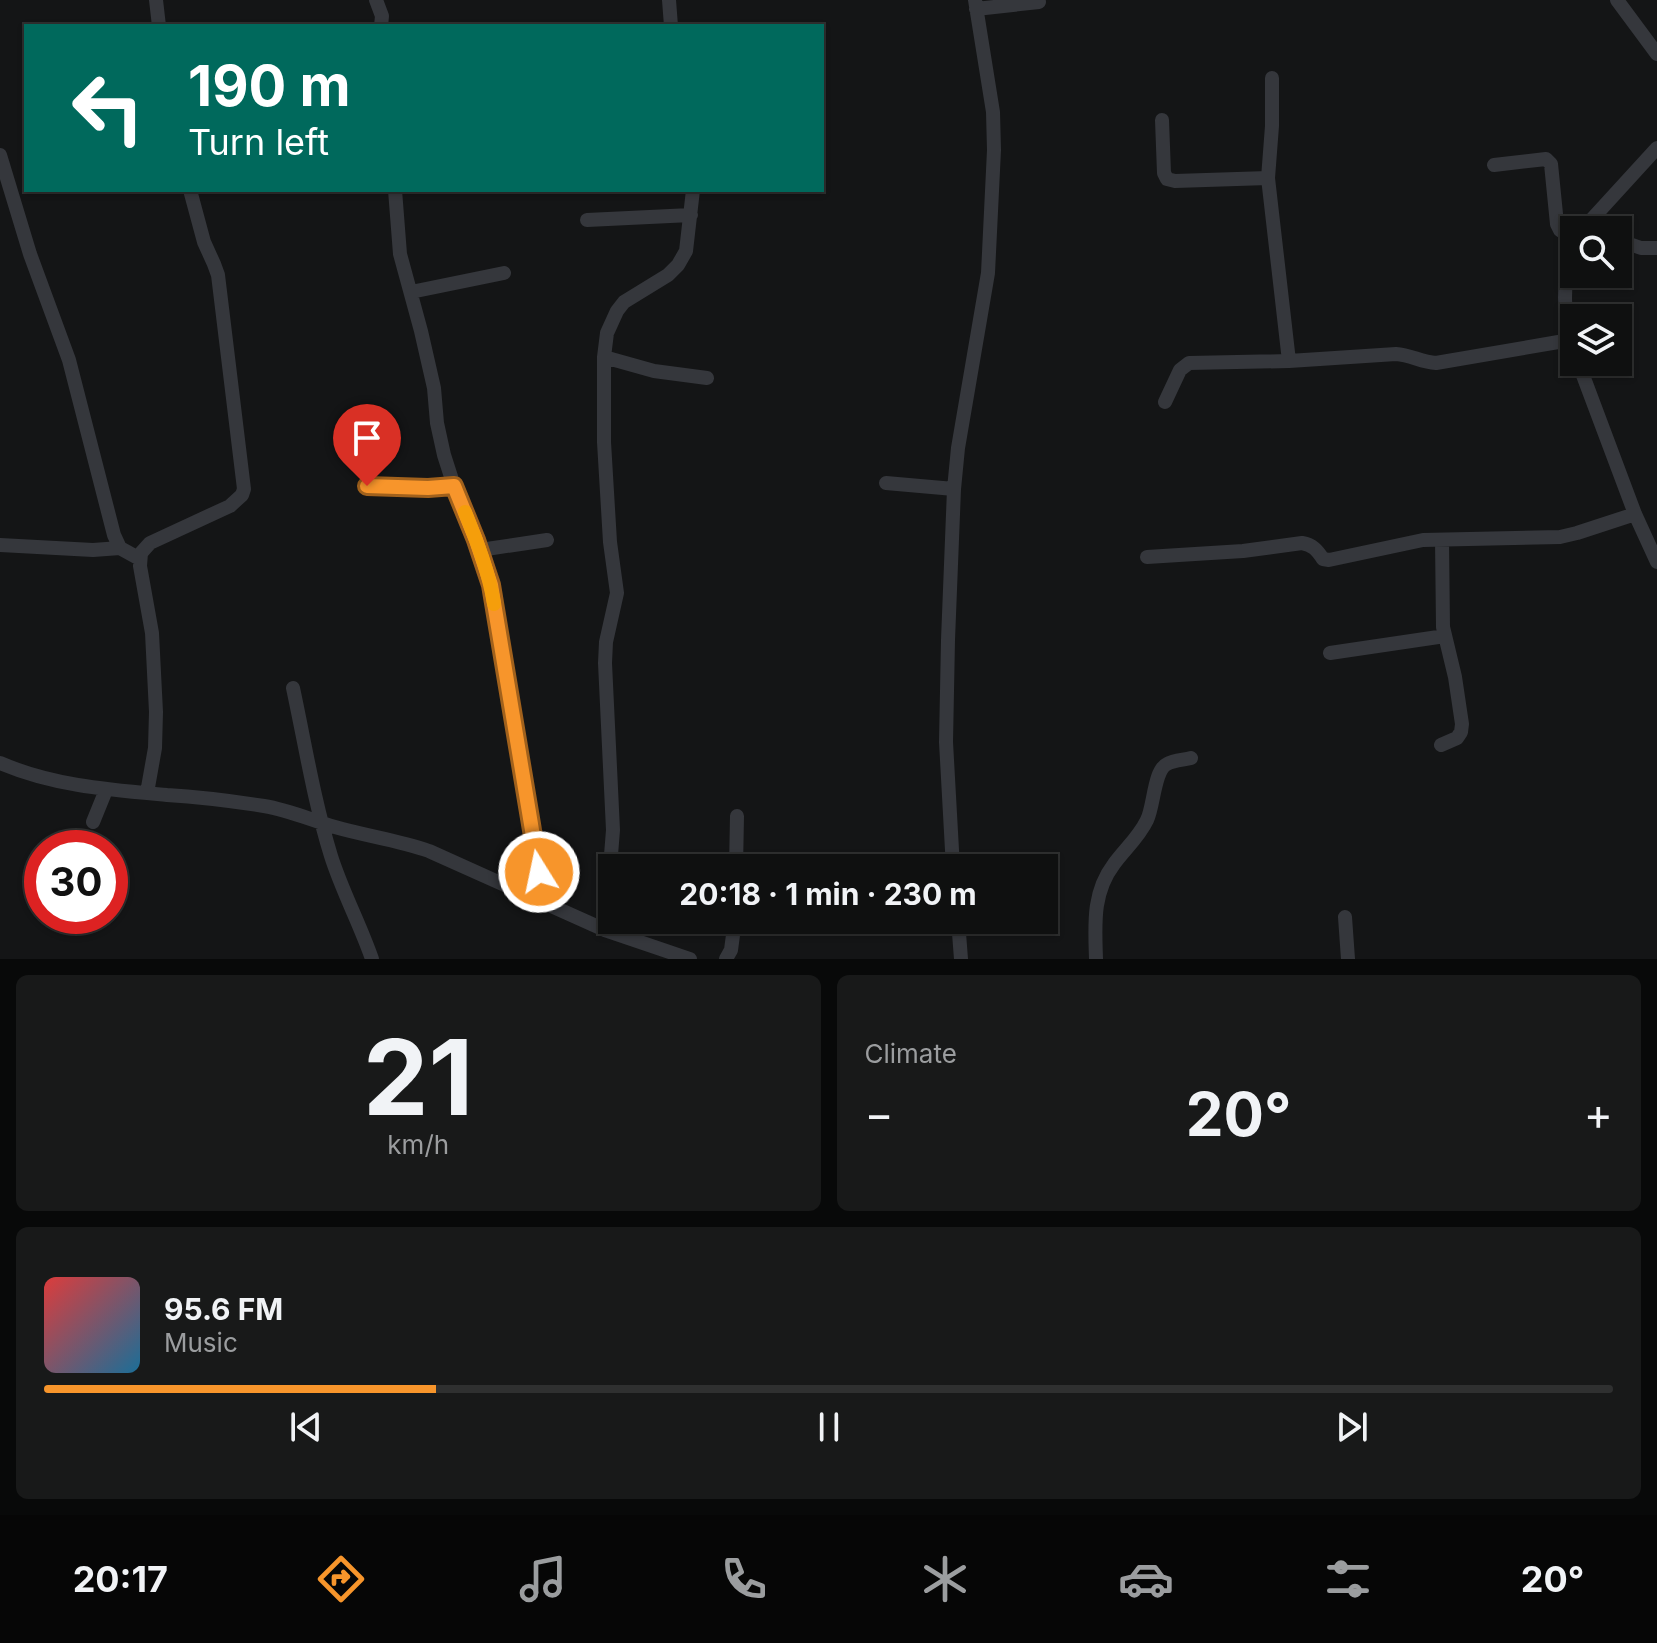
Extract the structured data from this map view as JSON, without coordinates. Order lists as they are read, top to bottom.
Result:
{
  "page": {
    "turn": ["190 m", "Turn left"],
    "limit": "30",
    "trip": "20:18 · 1 min · 230 m",
    "tile": [
      ["21", "km/h"],
      "Climate"
    ],
    "heat": ["−", "20°", "+"],
    "song": ["95.6 FM", "Music"],
    "tabs": ["20:17", "20°"]
  }
}
